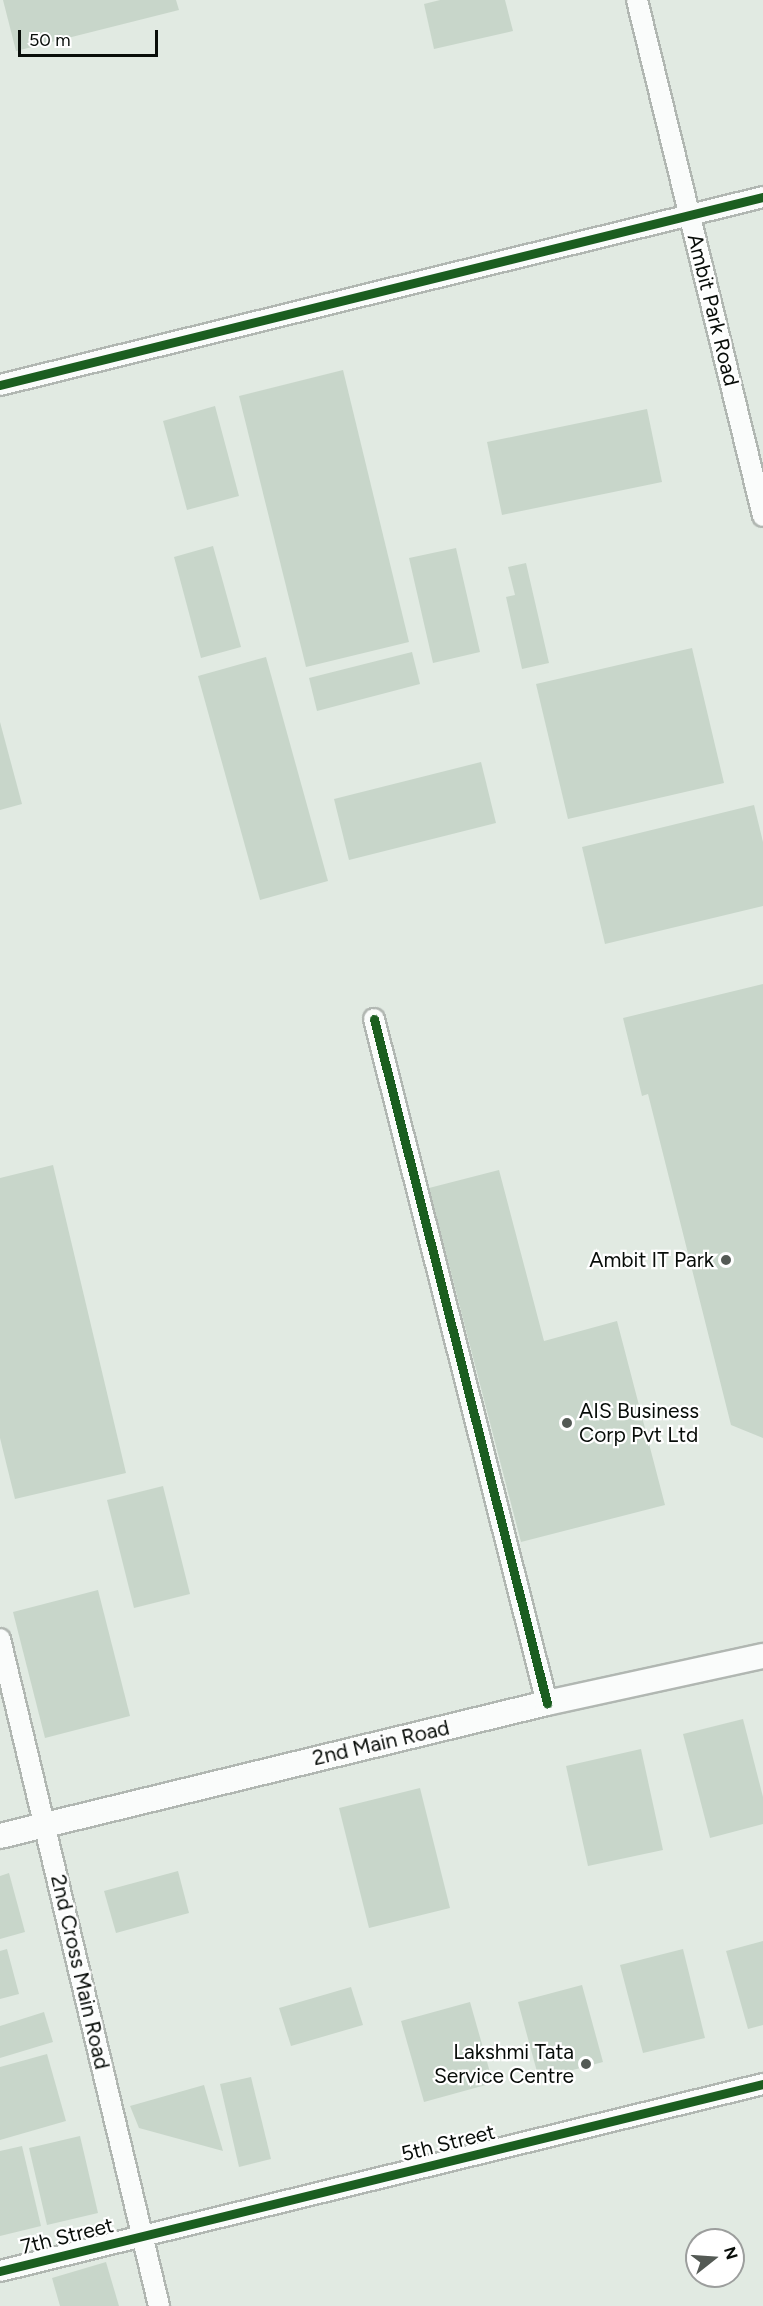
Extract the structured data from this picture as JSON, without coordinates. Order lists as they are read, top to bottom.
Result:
{
  "streets": {
    "main road": ["2nd Main Road"],
    "street": [
      "Ambit Park Road",
      "2nd Cross Main Road",
      "5th Street",
      "7th Street"
    ]
  },
  "crossings": [
    ["2nd Main Road", "2nd Cross Main Road"],
    ["2nd Cross Main Road", "5th Street"],
    ["2nd Cross Main Road", "7th Street"],
    ["5th Street", "7th Street"]
  ],
  "places": ["Ambit IT Park", "AIS Business Corp Pvt Ltd", "Lakshmi Tata Service Centre"],
  "scale_bar": "50 m",
  "north": "right"
}
